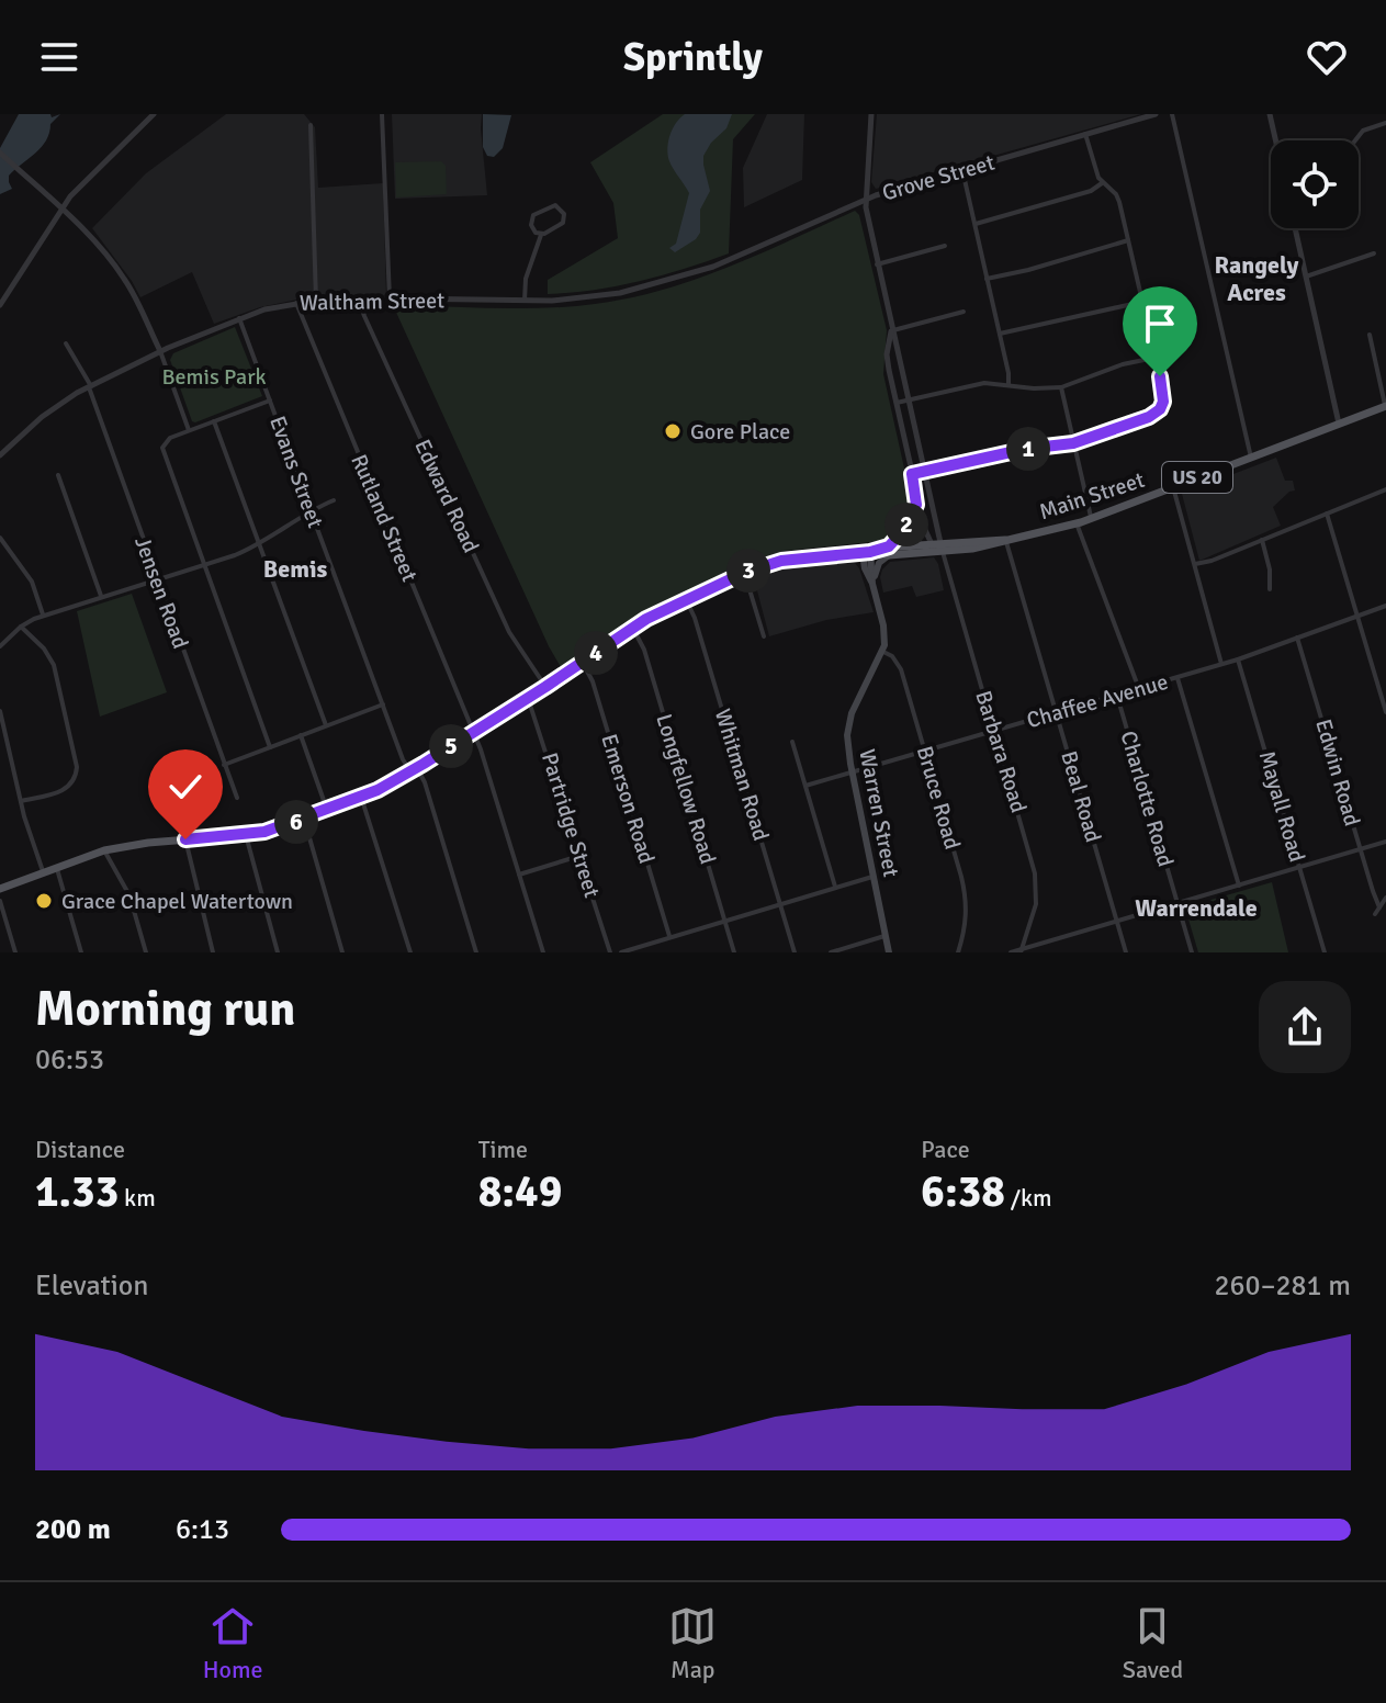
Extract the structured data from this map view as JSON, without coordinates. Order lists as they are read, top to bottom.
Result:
{
  "streets": {
    "main road": ["US 20", "Main Street", "Warren Street"],
    "street": [
      "Grove Street",
      "Waltham Street",
      "Evans Street",
      "Edward Road",
      "Rutland Street",
      "Jensen Road",
      "Chaffee Avenue",
      "Barbara Road",
      "Edwin Road",
      "Whitman Road",
      "Longfellow Road",
      "Beal Road",
      "Bruce Road",
      "Emerson Road",
      "Charlotte Road",
      "Mayall Road",
      "Partridge Street"
    ]
  },
  "crossings": [
    ["Grove Street", "Waltham Street"],
    ["Waltham Street", "Evans Street"],
    ["Waltham Street", "Edward Road"],
    ["Waltham Street", "Rutland Street"],
    ["Waltham Street", "Jensen Road"],
    ["Evans Street", "Main Street"],
    ["Edward Road", "Main Street"],
    ["Main Street", "Rutland Street"],
    ["Main Street", "Barbara Road"],
    ["Main Street", "Whitman Road"],
    ["Main Street", "Longfellow Road"],
    ["Main Street", "Beal Road"],
    ["Main Street", "Emerson Road"],
    ["Main Street", "Partridge Street"],
    ["Chaffee Avenue", "Barbara Road"],
    ["Chaffee Avenue", "Edwin Road"],
    ["Chaffee Avenue", "Beal Road"],
    ["Chaffee Avenue", "Bruce Road"],
    ["Chaffee Avenue", "Charlotte Road"],
    ["Chaffee Avenue", "Mayall Road"],
    ["Chaffee Avenue", "Warren Street"],
    ["Bruce Road", "Warren Street"]
  ],
  "districts": ["Rangely Acres", "Bemis", "Warrendale"],
  "parks": ["Bemis Park"],
  "places": ["Gore Place", "Grace Chapel Watertown"],
  "page": {
    "header": "Sprintly",
    "pins": [
      "1",
      "2",
      "3",
      "4",
      "5",
      "6"
    ],
    "heading": ["Morning run", "06:53"],
    "stats": [
      ["Distance", "1.33 km"],
      ["Time", "8:49"],
      ["Pace", "6:38 /km"]
    ],
    "chart": ["Elevation", "260–281 m"],
    "list": [
      {
        "name": "200 m",
        "note": "6:13"
      }
    ],
    "tabs": ["Home", "Map", "Saved"]
  }
}
